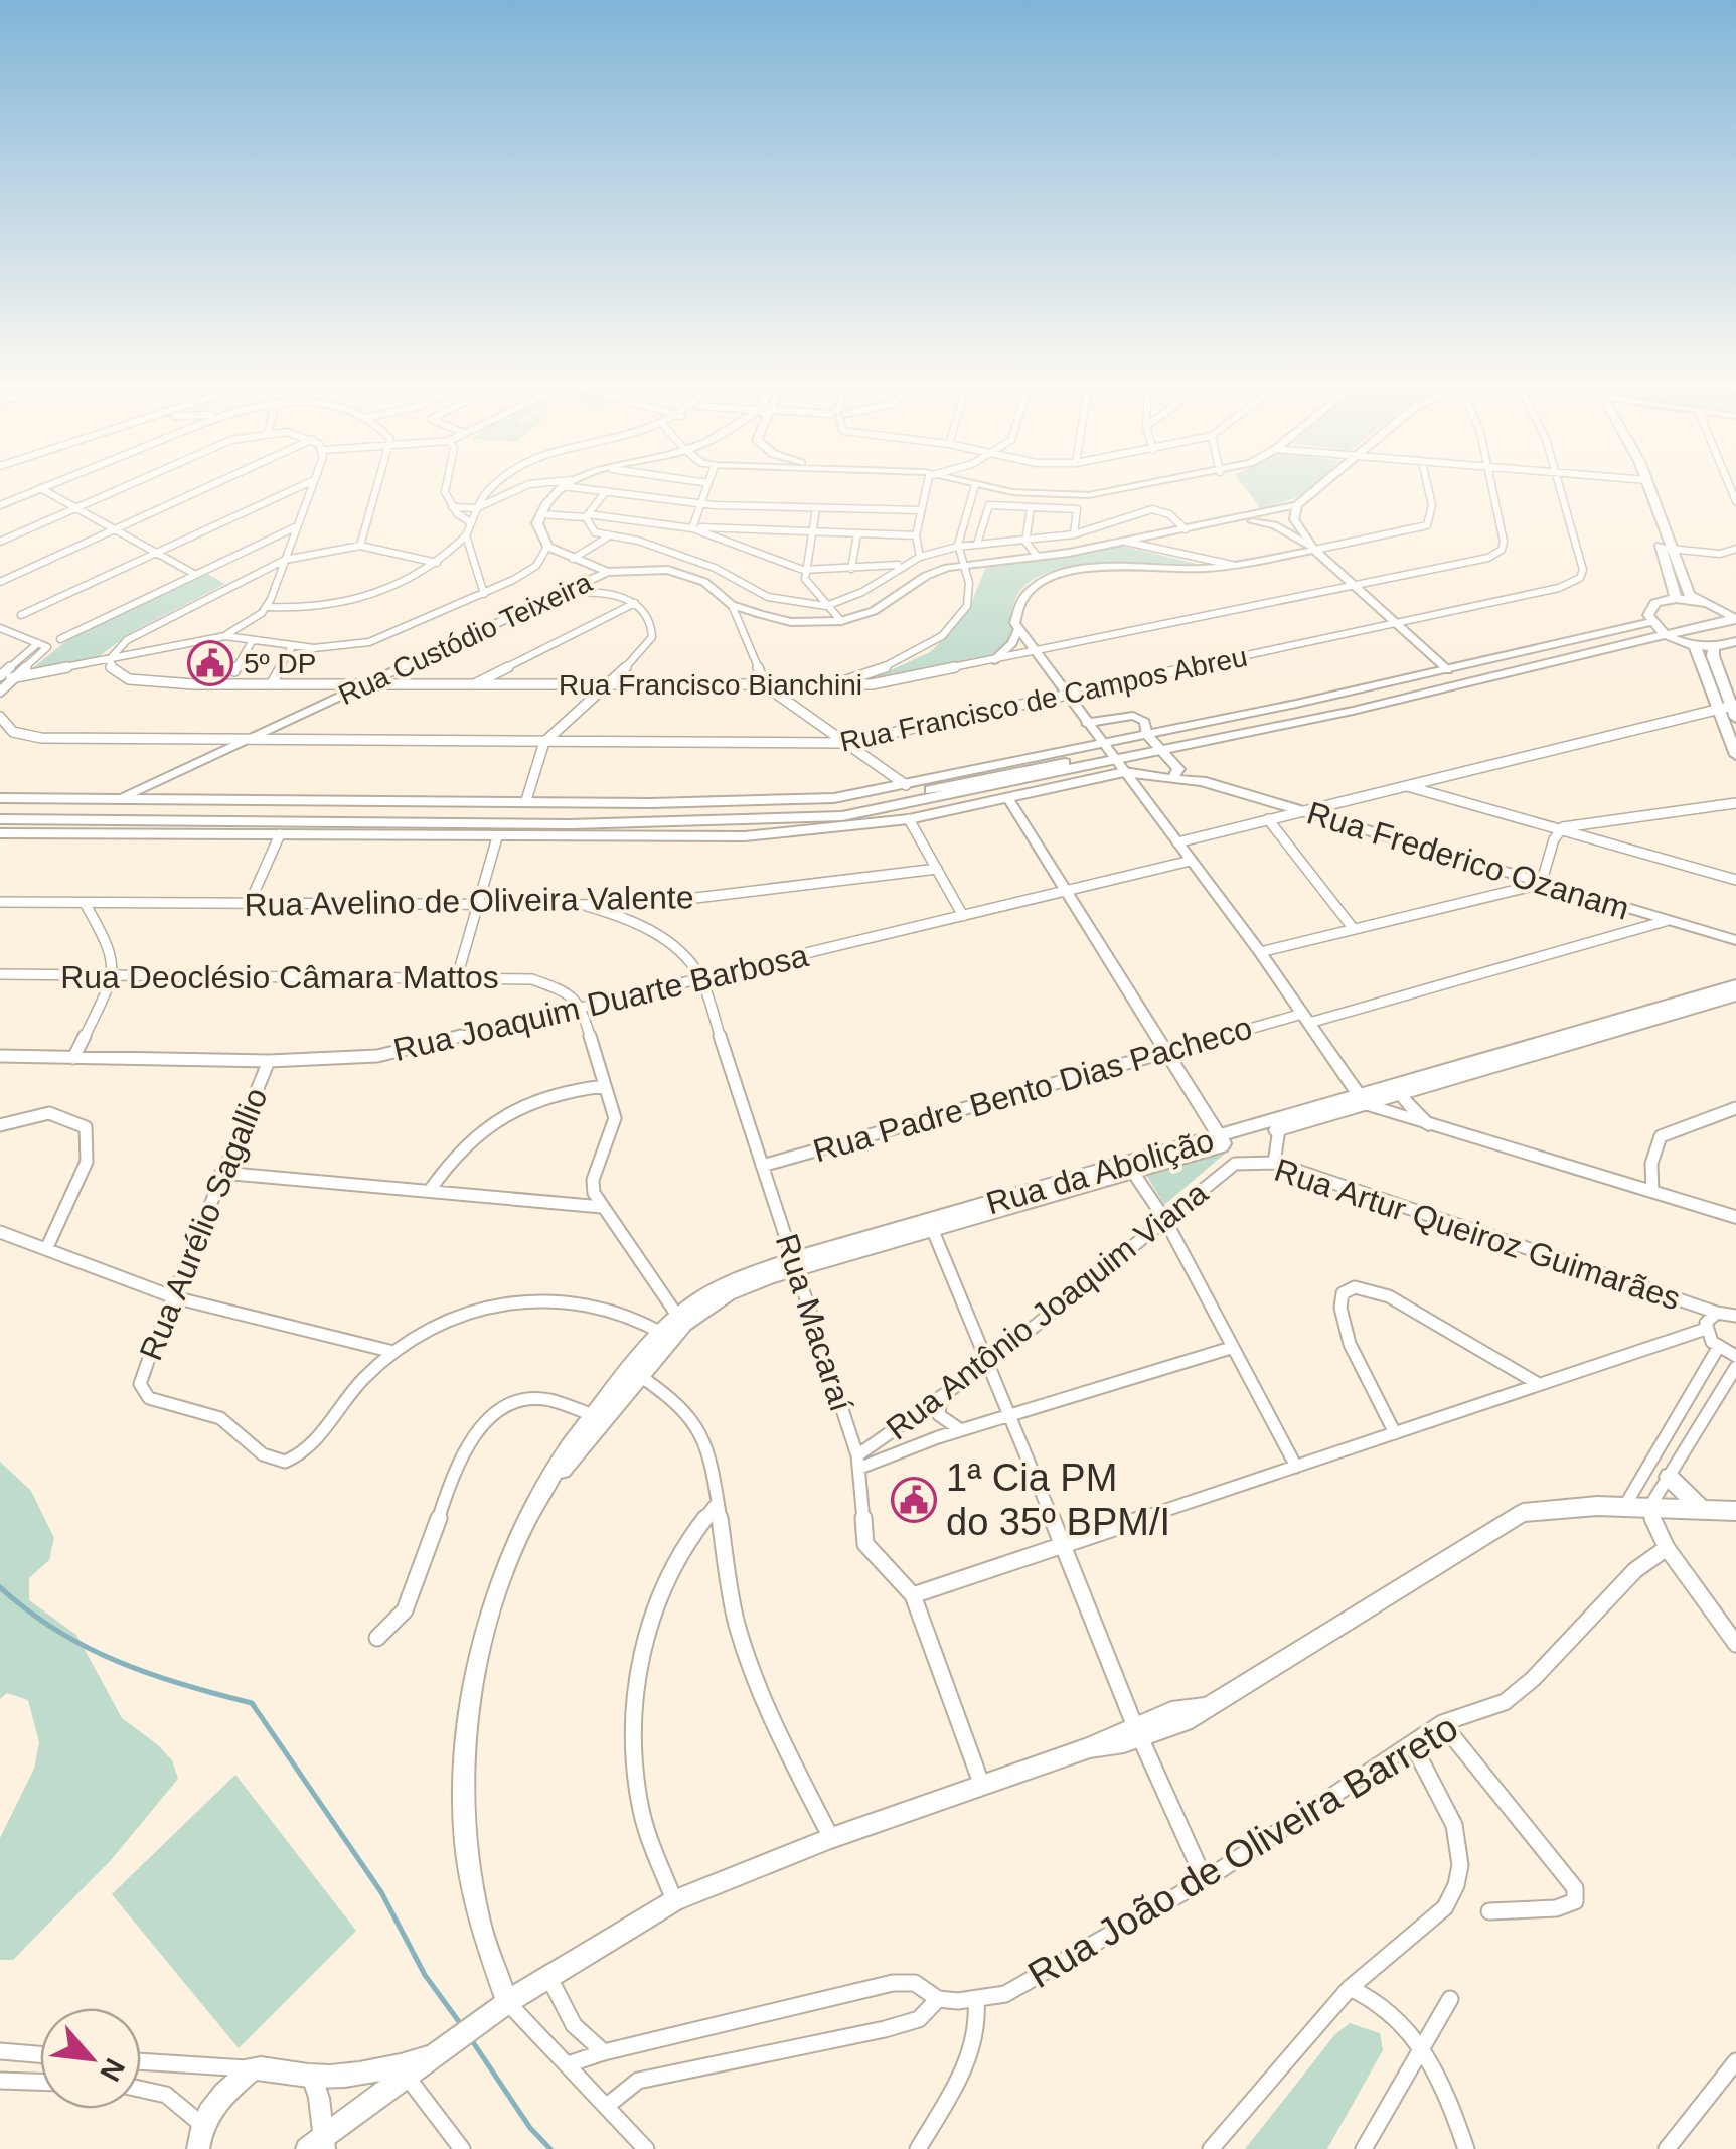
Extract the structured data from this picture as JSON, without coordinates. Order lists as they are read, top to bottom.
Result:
{
  "streets": {
    "main road": ["Rua Custódio Teixeira", "Rua Frederico Ozanam", "Rua da Abolição"],
    "street": [
      "Rua Francisco Bianchini",
      "Rua Francisco de Campos Abreu",
      "Rua Avelino de Oliveira Valente",
      "Rua Deoclésio Câmara Mattos",
      "Rua Joaquim Duarte Barbosa",
      "Rua Padre Bento Dias Pacheco",
      "Rua Aurélio Sagallio",
      "Rua Artur Queiroz Guimarães",
      "Rua Antônio Joaquim Viana",
      "Rua Macaraí",
      "Rua João de Oliveira Barreto"
    ]
  },
  "crossings": [
    ["Rua Custódio Teixeira", "Rua Francisco Bianchini"],
    ["Rua Custódio Teixeira", "Rua Francisco de Campos Abreu"],
    ["Rua Frederico Ozanam", "Rua Padre Bento Dias Pacheco"],
    ["Rua Avelino de Oliveira Valente", "Rua Macaraí"],
    ["Rua Deoclésio Câmara Mattos", "Rua Joaquim Duarte Barbosa"],
    ["Rua Joaquim Duarte Barbosa", "Rua Aurélio Sagallio"],
    ["Rua Joaquim Duarte Barbosa", "Rua Macaraí"],
    ["Rua Padre Bento Dias Pacheco", "Rua Macaraí"],
    ["Rua da Abolição", "Rua Macaraí"],
    ["Rua Artur Queiroz Guimarães", "Rua Antônio Joaquim Viana"],
    ["Rua Antônio Joaquim Viana", "Rua Macaraí"]
  ],
  "places": {
    "public building": ["5º DP", "1ª Cia PM do 35º BPM/I"]
  },
  "north": "bottom right"
}
